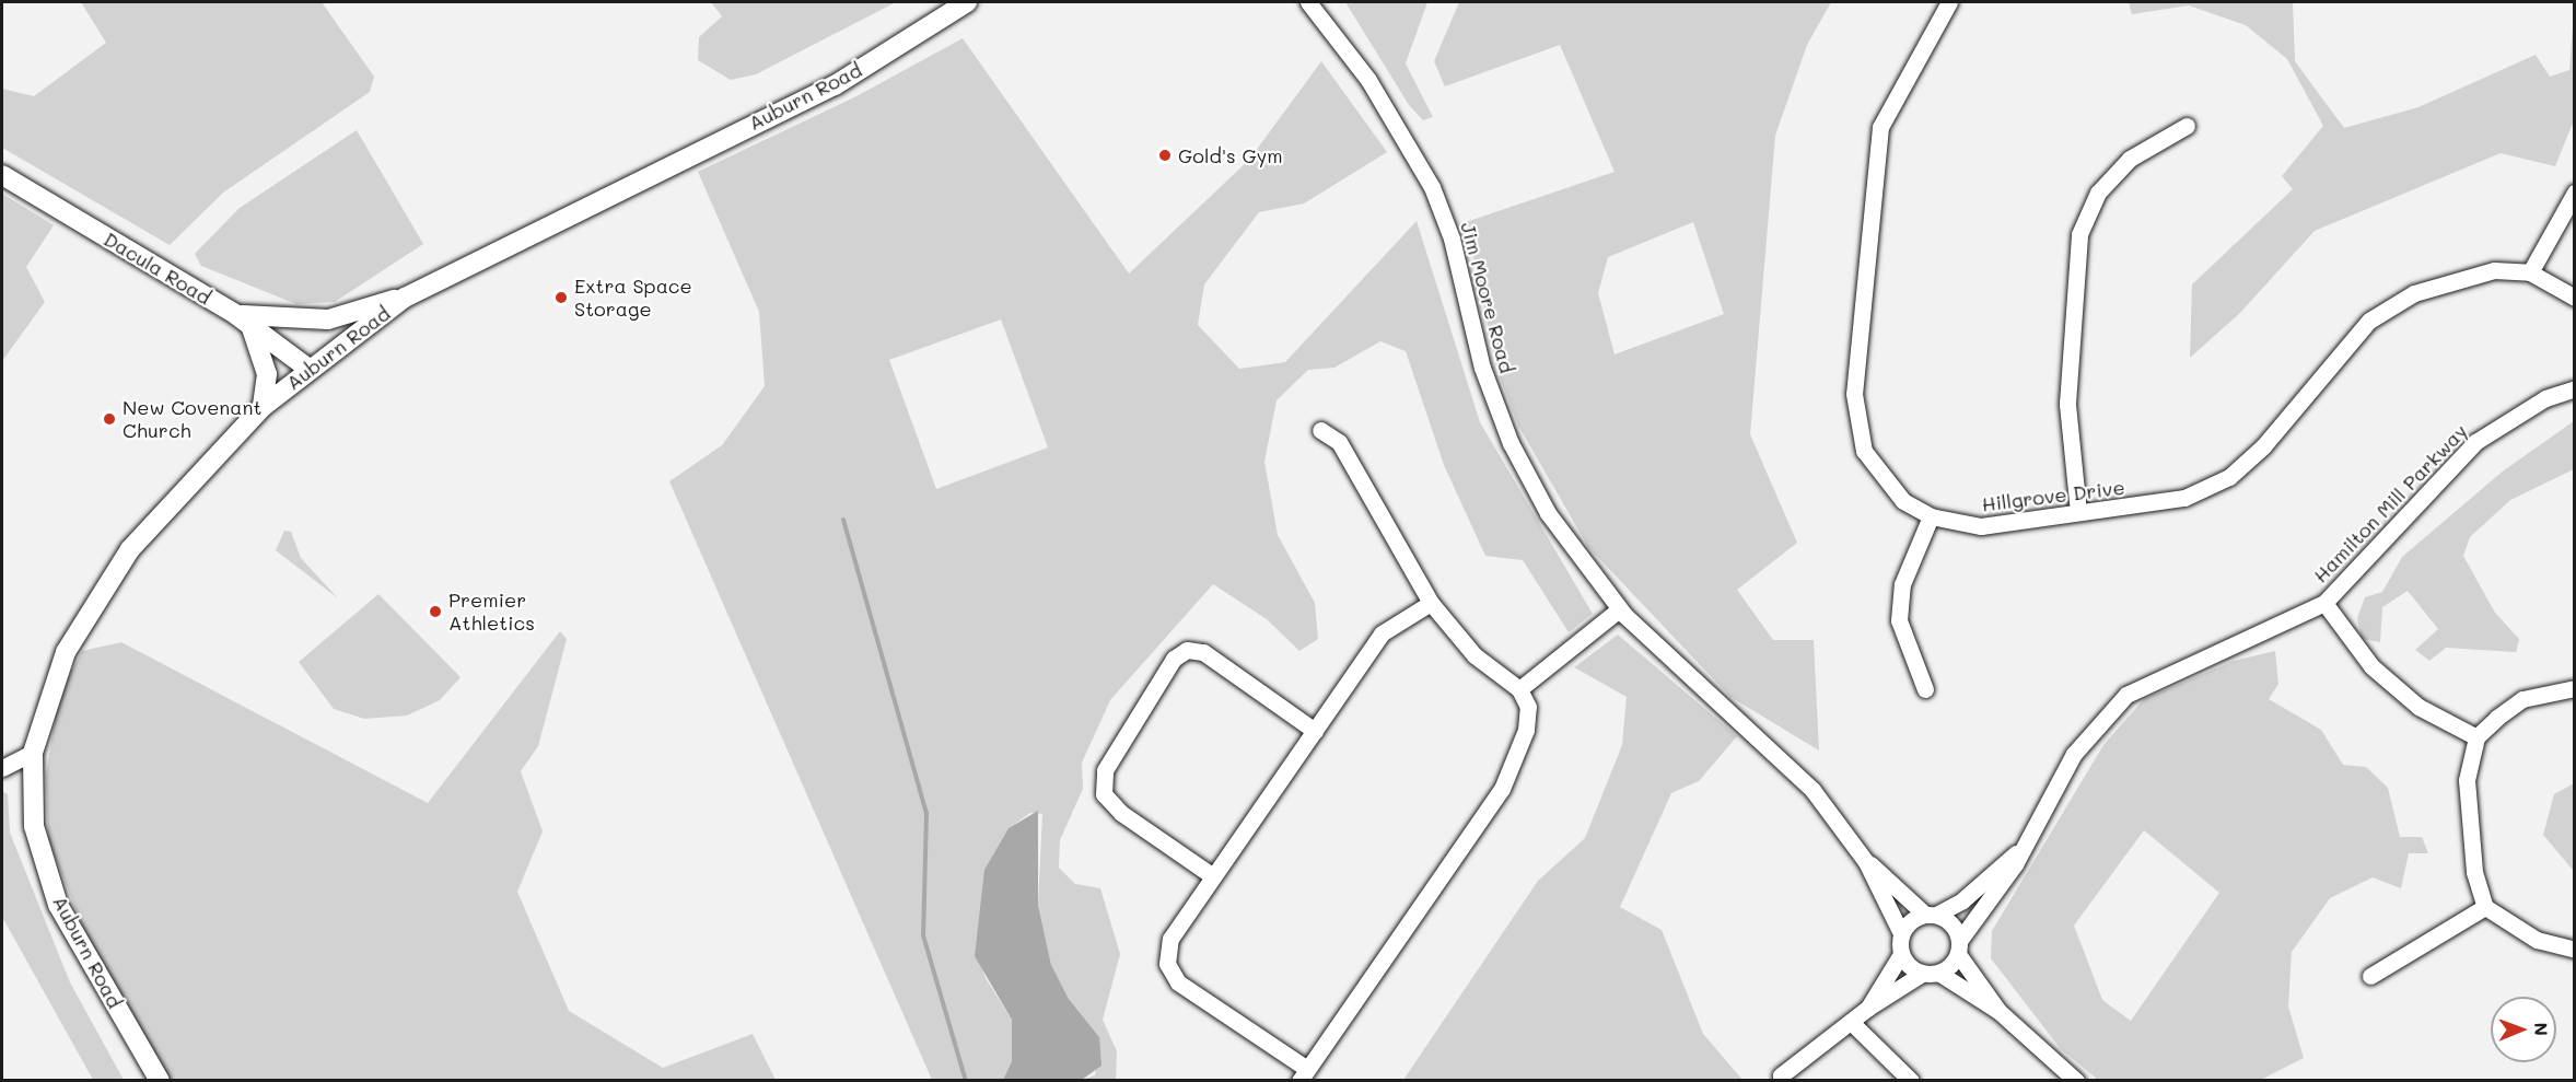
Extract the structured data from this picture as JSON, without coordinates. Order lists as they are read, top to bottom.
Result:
{
  "streets": {
    "main road": ["Auburn Road", "Dacula Road"],
    "street": ["Jim Moore Road", "Hillgrove Drive", "Hamilton Mill Parkway"]
  },
  "crossings": [
    ["Auburn Road", "Dacula Road"],
    ["Jim Moore Road", "Hamilton Mill Parkway"]
  ],
  "places": [
    "Gold's Gym",
    "Extra Space Storage",
    "New Covenant Church",
    "Premier Athletics"
  ],
  "north": "right"
}
